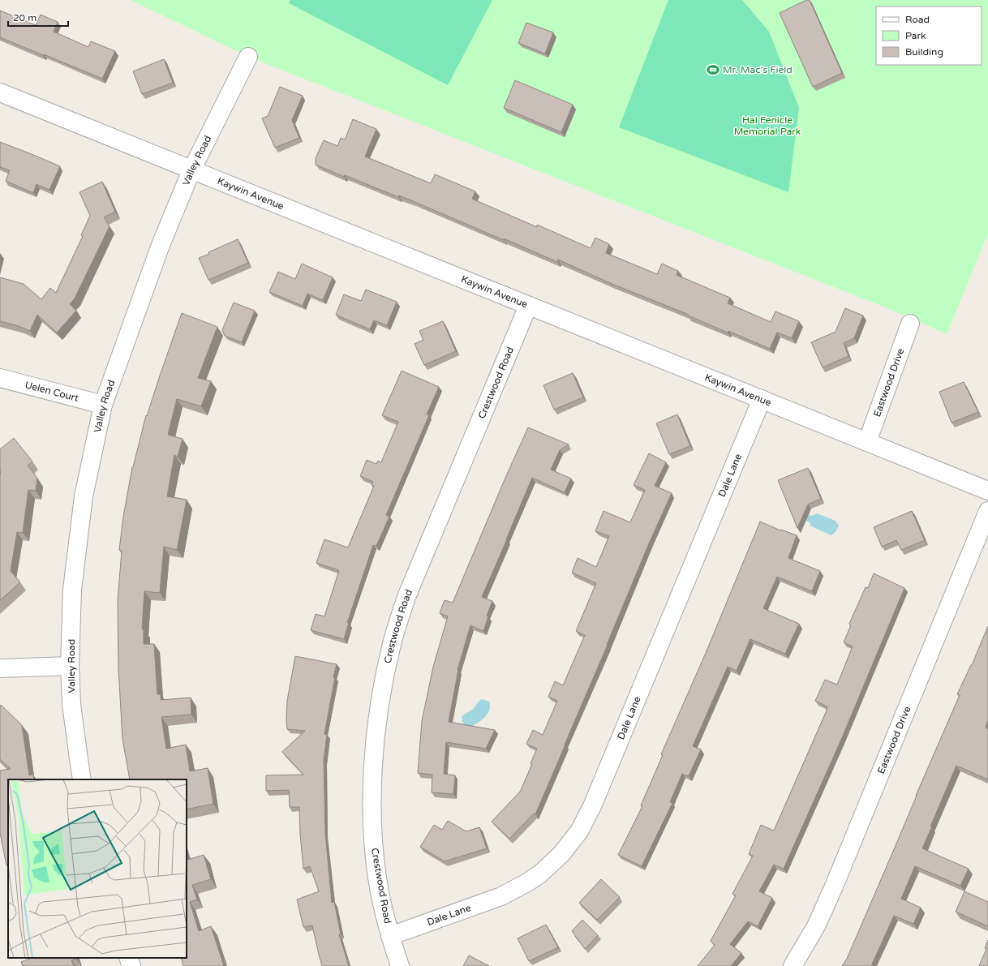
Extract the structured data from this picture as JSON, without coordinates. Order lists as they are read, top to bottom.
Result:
{
  "streets": {
    "street": [
      "Valley Road",
      "Kaywin Avenue",
      "Crestwood Road",
      "Eastwood Drive",
      "Uelen Court",
      "Dale Lane"
    ]
  },
  "crossings": [
    ["Valley Road", "Kaywin Avenue"],
    ["Valley Road", "Uelen Court"],
    ["Kaywin Avenue", "Crestwood Road"],
    ["Kaywin Avenue", "Eastwood Drive"],
    ["Kaywin Avenue", "Dale Lane"],
    ["Crestwood Road", "Dale Lane"]
  ],
  "parks": ["Hal Fenicle Memorial Park"],
  "places": {
    "sports": ["Mr. Mac's Field"]
  },
  "legend": ["Road", "Park", "Building"],
  "scale_bar": "20 m"
}
